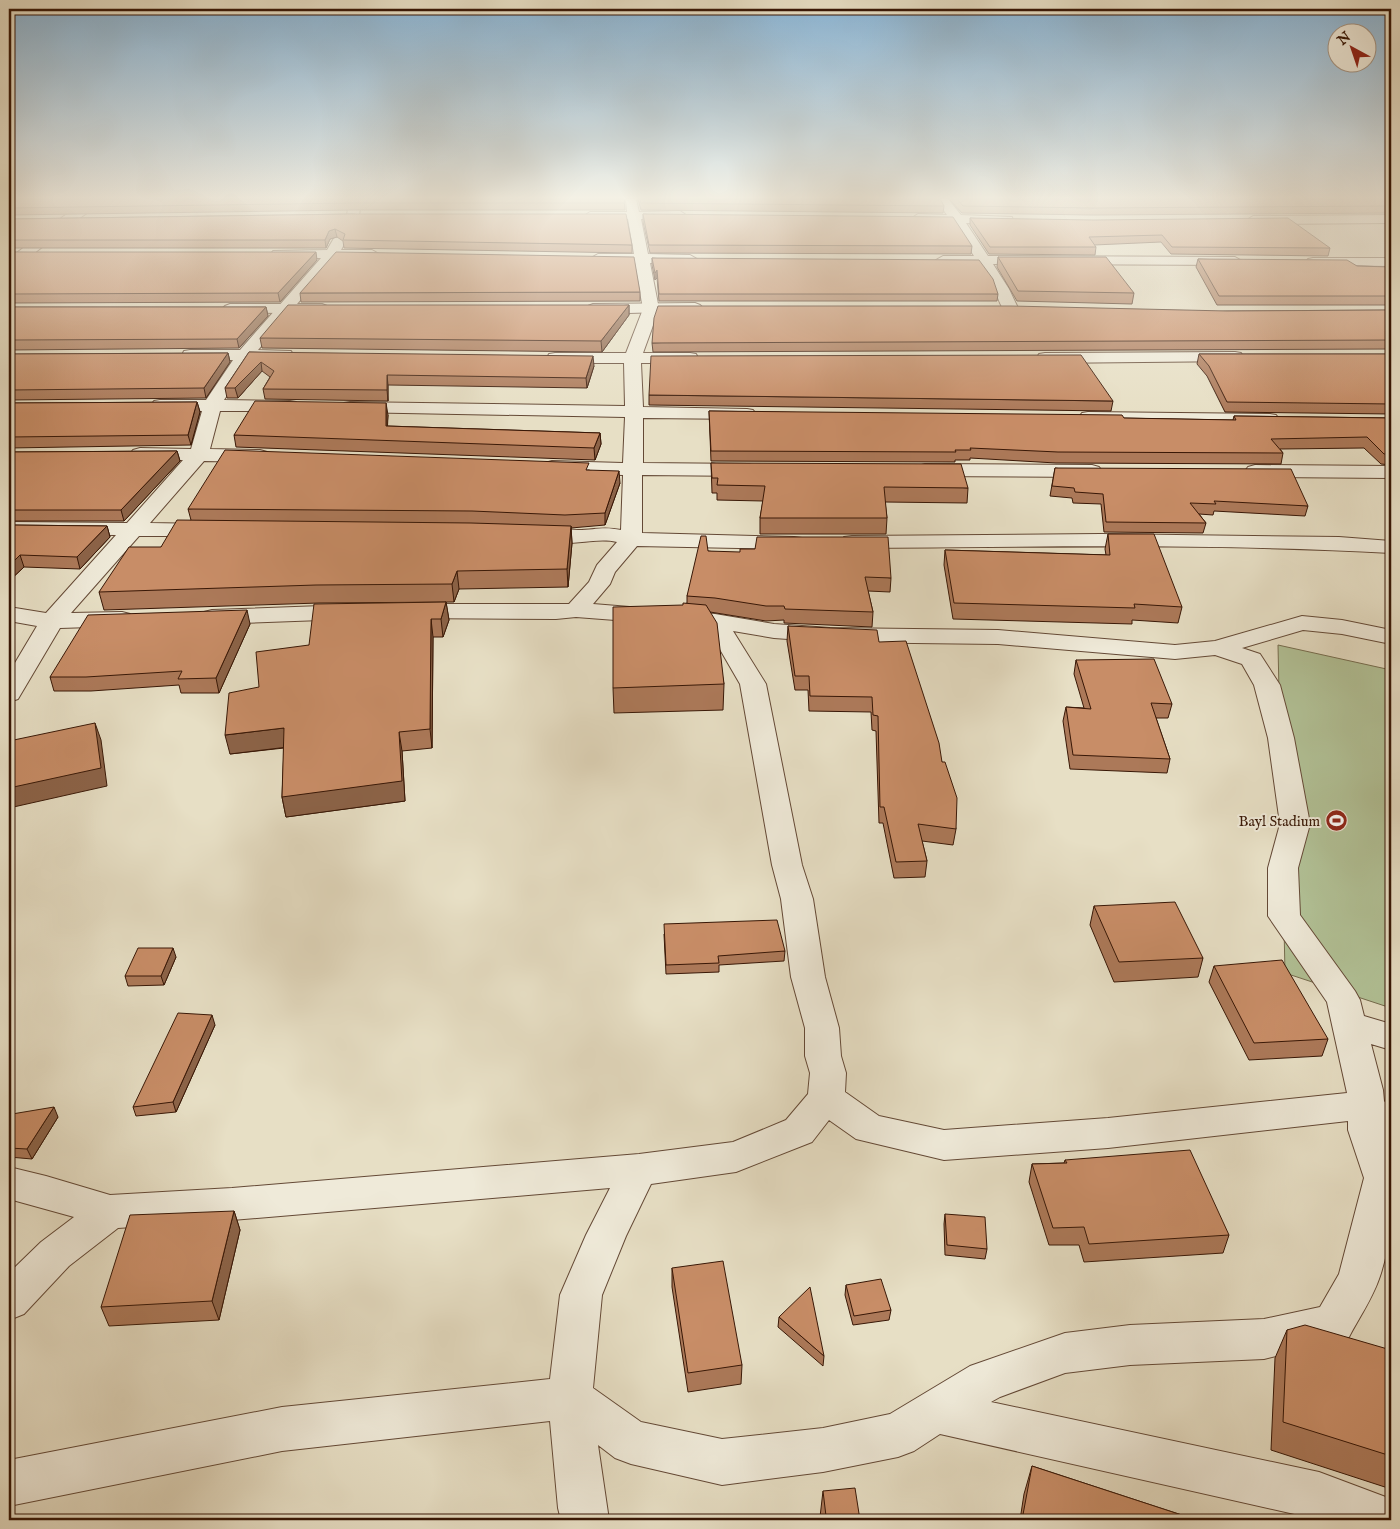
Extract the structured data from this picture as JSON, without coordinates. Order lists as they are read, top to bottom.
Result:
{
  "places": {
    "sports": ["Bayl Stadium"]
  },
  "north": "top left"
}
